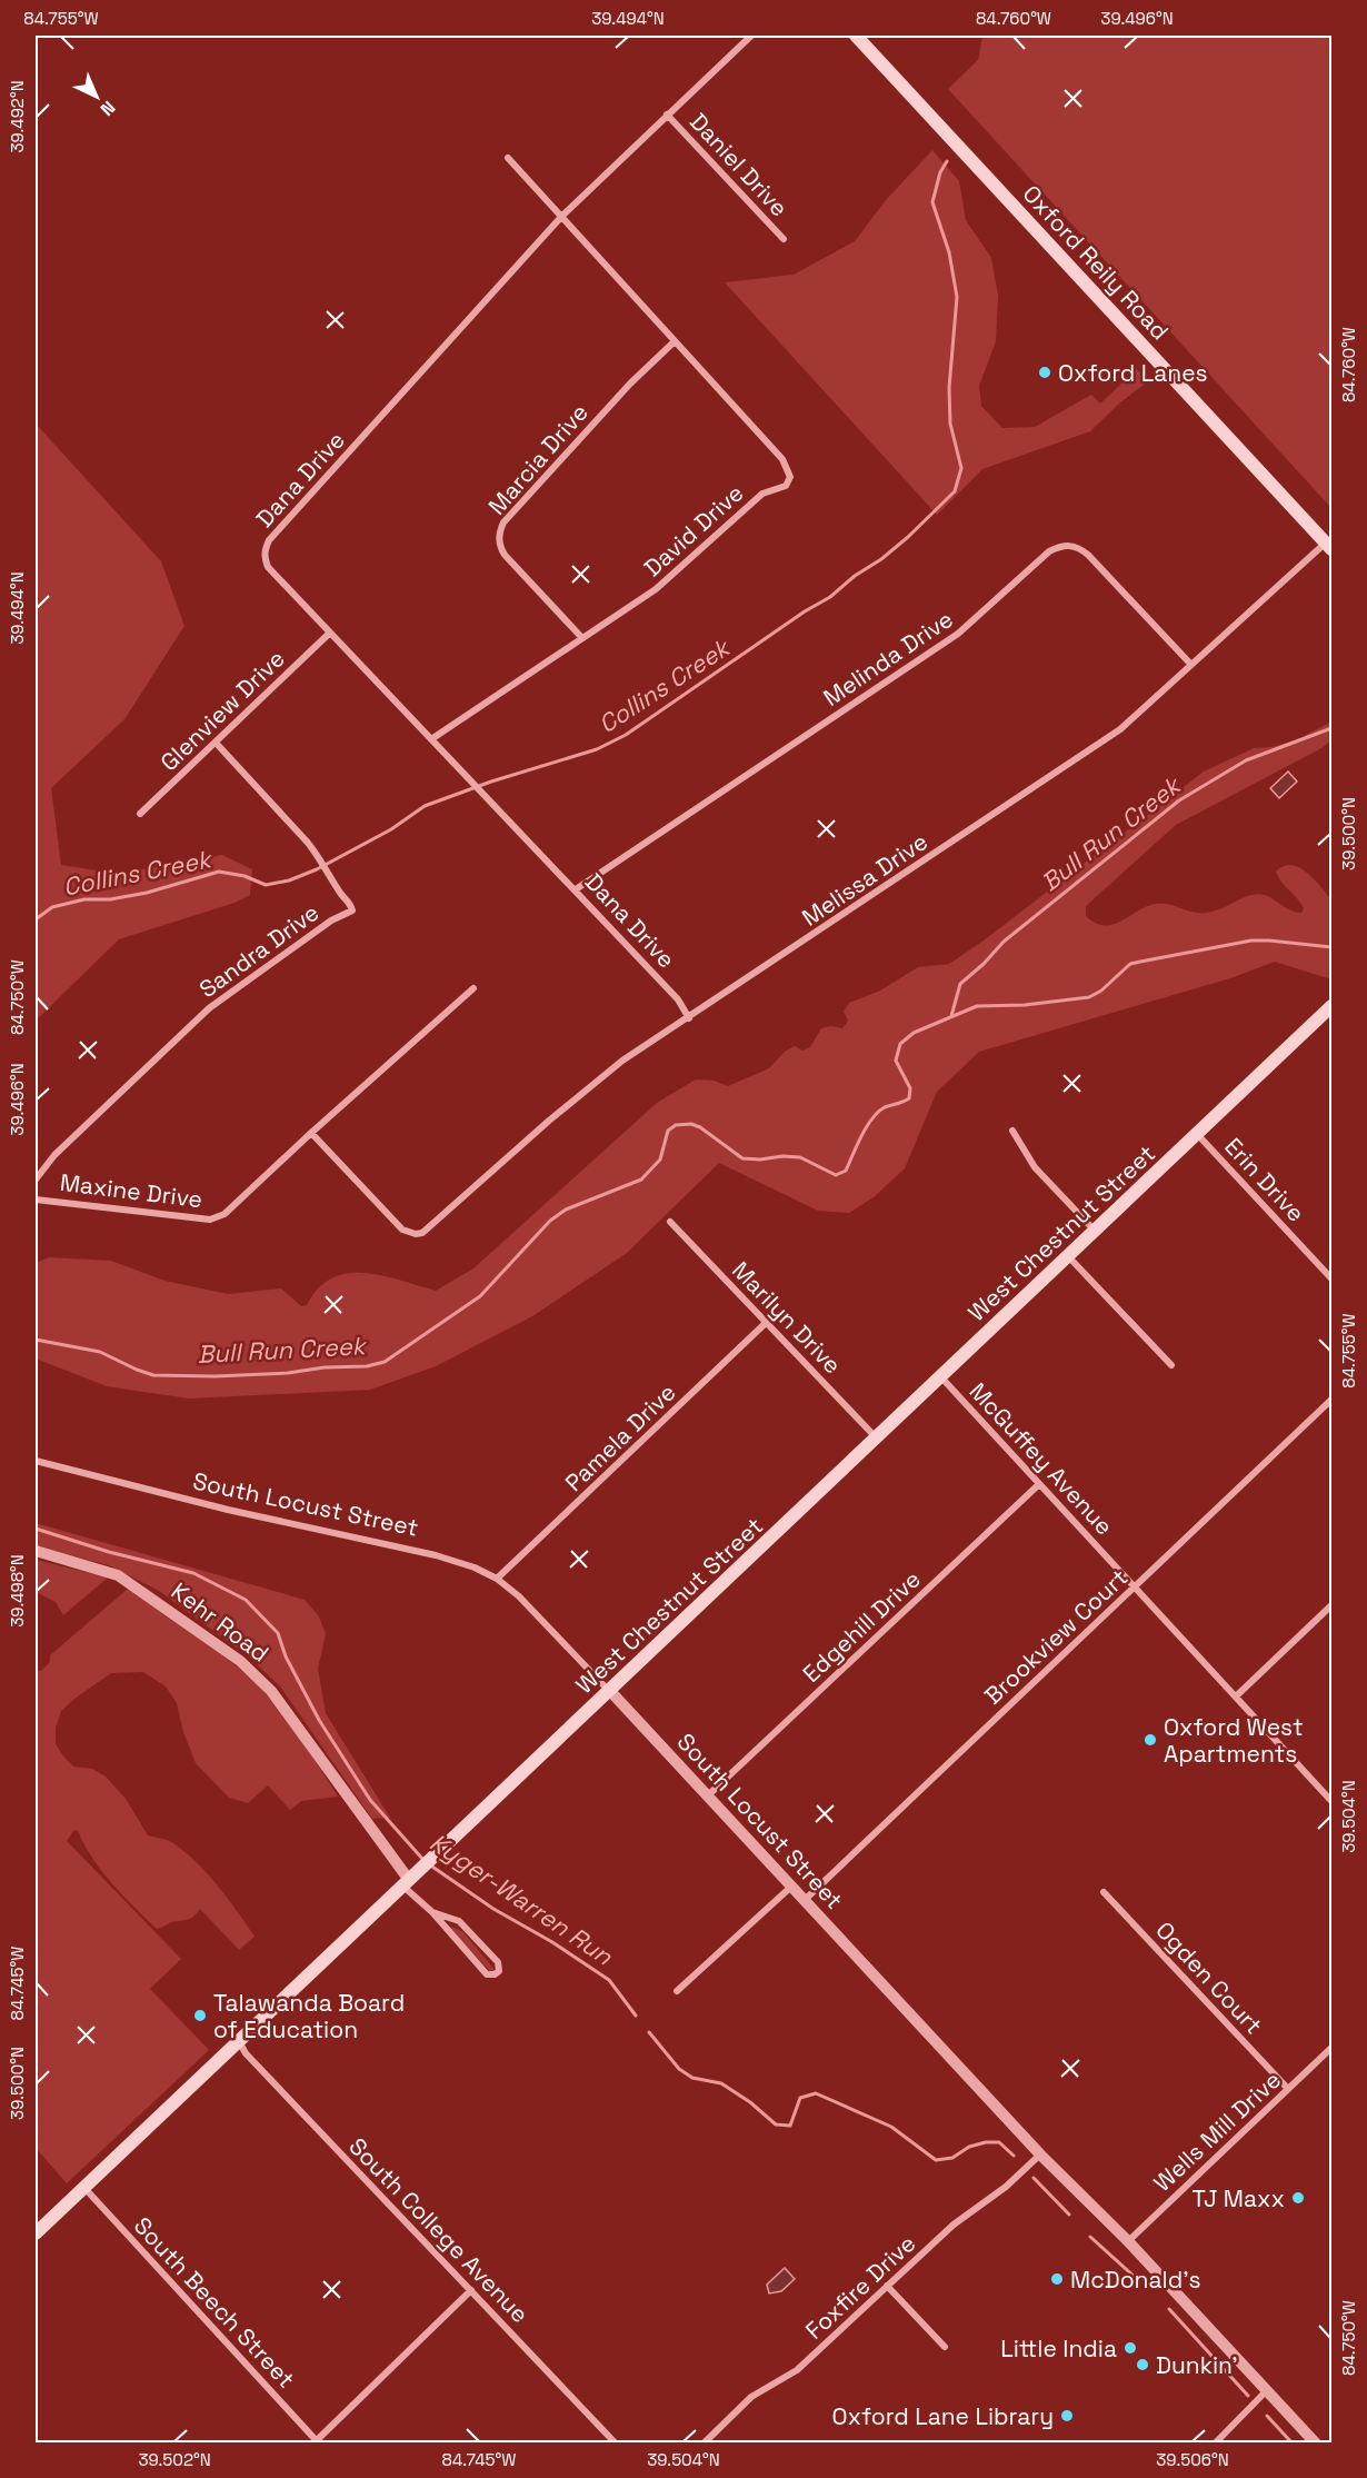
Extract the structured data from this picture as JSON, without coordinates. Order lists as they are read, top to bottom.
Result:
{
  "streets": {
    "main road": ["Oxford Reily Road", "West Chestnut Street"],
    "street": [
      "Daniel Drive",
      "Marcia Drive",
      "Dana Drive",
      "David Drive",
      "Melinda Drive",
      "Glenview Drive",
      "Melissa Drive",
      "Sandra Drive",
      "Erin Drive",
      "Maxine Drive",
      "Marilyn Drive",
      "Pamela Drive",
      "McGuffey Avenue",
      "South Locust Street",
      "Kehr Road",
      "Edgehill Drive",
      "Brookview Court",
      "Ogden Court",
      "Wells Mill Drive",
      "South College Avenue",
      "Foxfire Drive",
      "South Beech Street"
    ]
  },
  "crossings": [
    ["Daniel Drive", "Dana Drive"],
    ["Oxford Reily Road", "Melissa Drive"],
    ["Marcia Drive", "David Drive"],
    ["Dana Drive", "David Drive"],
    ["Dana Drive", "Melinda Drive"],
    ["Dana Drive", "Glenview Drive"],
    ["Dana Drive", "Melissa Drive"],
    ["Melinda Drive", "Melissa Drive"],
    ["Glenview Drive", "Sandra Drive"],
    ["Melissa Drive", "Maxine Drive"],
    ["Erin Drive", "West Chestnut Street"],
    ["West Chestnut Street", "Marilyn Drive"],
    ["West Chestnut Street", "McGuffey Avenue"],
    ["West Chestnut Street", "South Locust Street"],
    ["West Chestnut Street", "Kehr Road"],
    ["West Chestnut Street", "South College Avenue"],
    ["West Chestnut Street", "South Beech Street"],
    ["Marilyn Drive", "Pamela Drive"],
    ["Pamela Drive", "South Locust Street"],
    ["McGuffey Avenue", "Edgehill Drive"],
    ["McGuffey Avenue", "Brookview Court"],
    ["South Locust Street", "Edgehill Drive"],
    ["South Locust Street", "Brookview Court"],
    ["South Locust Street", "Wells Mill Drive"],
    ["South Locust Street", "Foxfire Drive"],
    ["Ogden Court", "Wells Mill Drive"]
  ],
  "water": ["Collins Creek", "Bull Run Creek", "Kyger-Warren Run"],
  "places": [
    "Oxford Lanes",
    "Oxford West Apartments",
    "Talawanda Board of Education",
    "TJ Maxx",
    "McDonald's",
    "Little India",
    "Dunkin'",
    "Oxford Lane Library"
  ],
  "north": "bottom right",
  "coordinates": [
    "84.755°W",
    "39.494°N",
    "84.760°W",
    "39.496°N",
    "39.492°N",
    "39.500°N",
    "84.750°W",
    "39.498°N",
    "39.504°N",
    "84.745°W",
    "39.502°N",
    "39.506°N"
  ]
}
